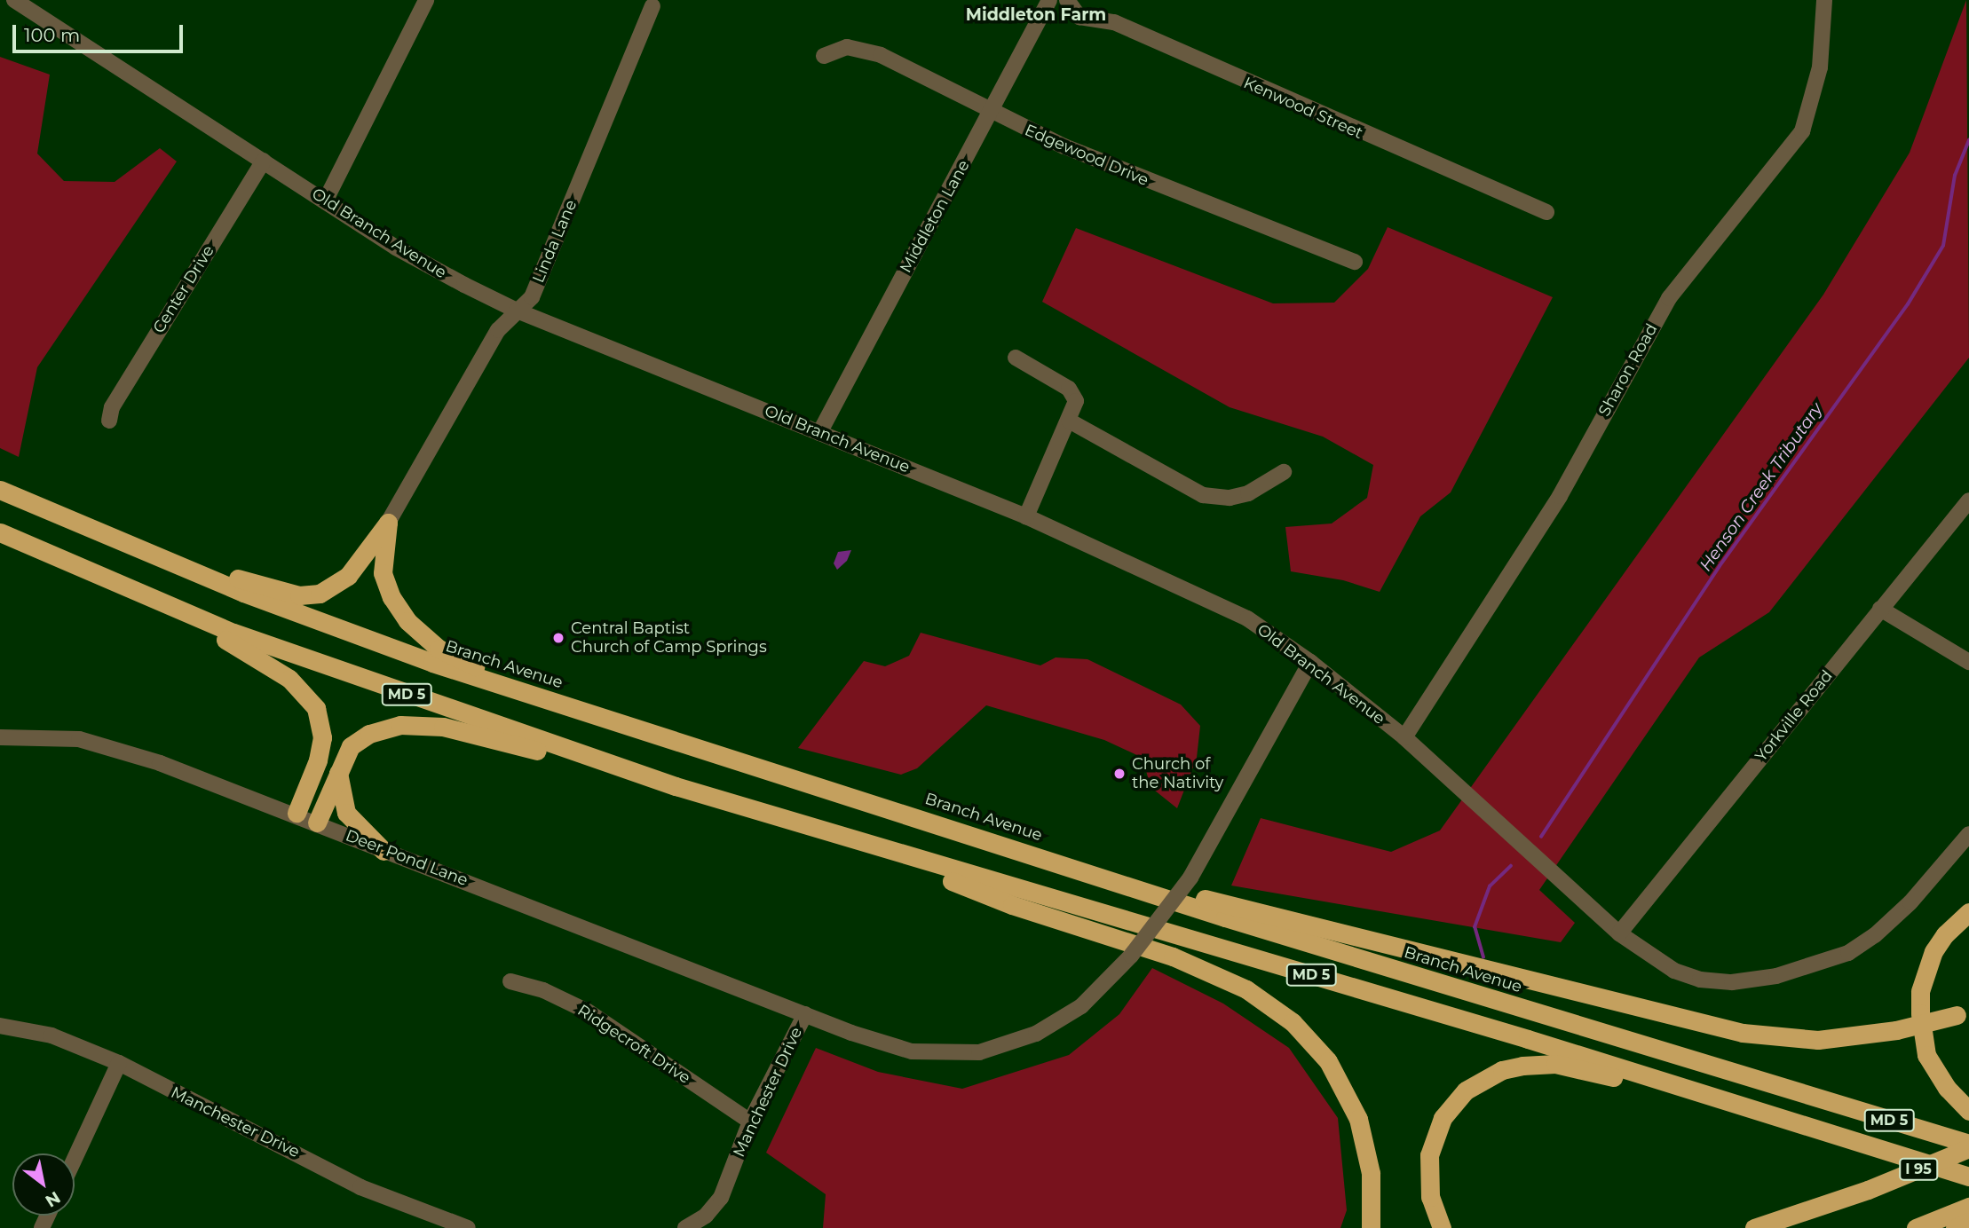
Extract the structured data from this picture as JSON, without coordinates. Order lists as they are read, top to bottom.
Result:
{
  "streets": {
    "highway": ["Branch Avenue", "MD 5", "I 95"],
    "street": [
      "Kenwood Street",
      "Edgewood Drive",
      "Middleton Lane",
      "Old Branch Avenue",
      "Linda Lane",
      "Center Drive",
      "Sharon Road",
      "Yorkville Road",
      "Deer Pond Lane",
      "Ridgecroft Drive",
      "Manchester Drive"
    ]
  },
  "crossings": [
    ["Edgewood Drive", "Middleton Lane"],
    ["Middleton Lane", "Old Branch Avenue"],
    ["Old Branch Avenue", "Linda Lane"],
    ["Old Branch Avenue", "Center Drive"],
    ["Old Branch Avenue", "Sharon Road"],
    ["Old Branch Avenue", "Yorkville Road"],
    ["Old Branch Avenue", "Manchester Drive"],
    ["Branch Avenue", "I 95"],
    ["Deer Pond Lane", "Manchester Drive"],
    ["Ridgecroft Drive", "Manchester Drive"]
  ],
  "districts": ["Middleton Farm"],
  "water": ["Henson Creek Tributary"],
  "places": ["Central Baptist Church of Camp Springs", "Church of the Nativity"],
  "scale_bar": "100 m",
  "north": "bottom right"
}
